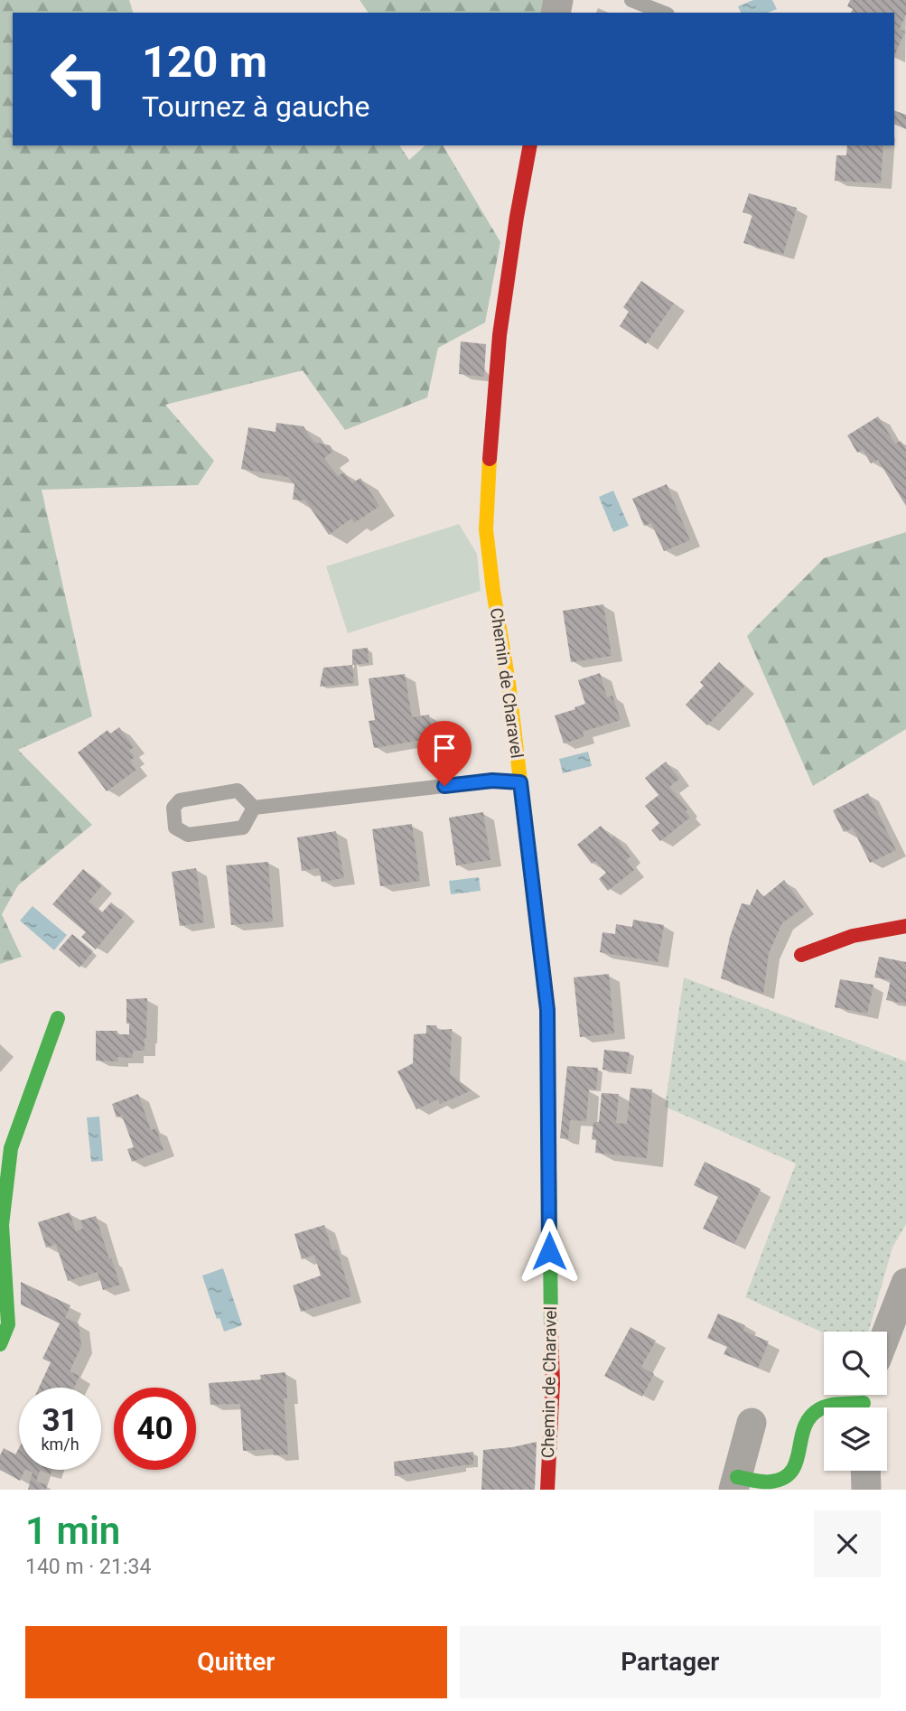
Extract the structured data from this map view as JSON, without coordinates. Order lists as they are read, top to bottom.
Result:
{
  "streets": {
    "street": ["Chemin de Charavel"]
  },
  "page": {
    "turn": ["120 m", "Tournez à gauche"],
    "speed": "31 km/h",
    "limit": "40",
    "heading": ["1 min", "140 m · 21:34"],
    "buttons": ["Quitter", "Partager"]
  }
}
